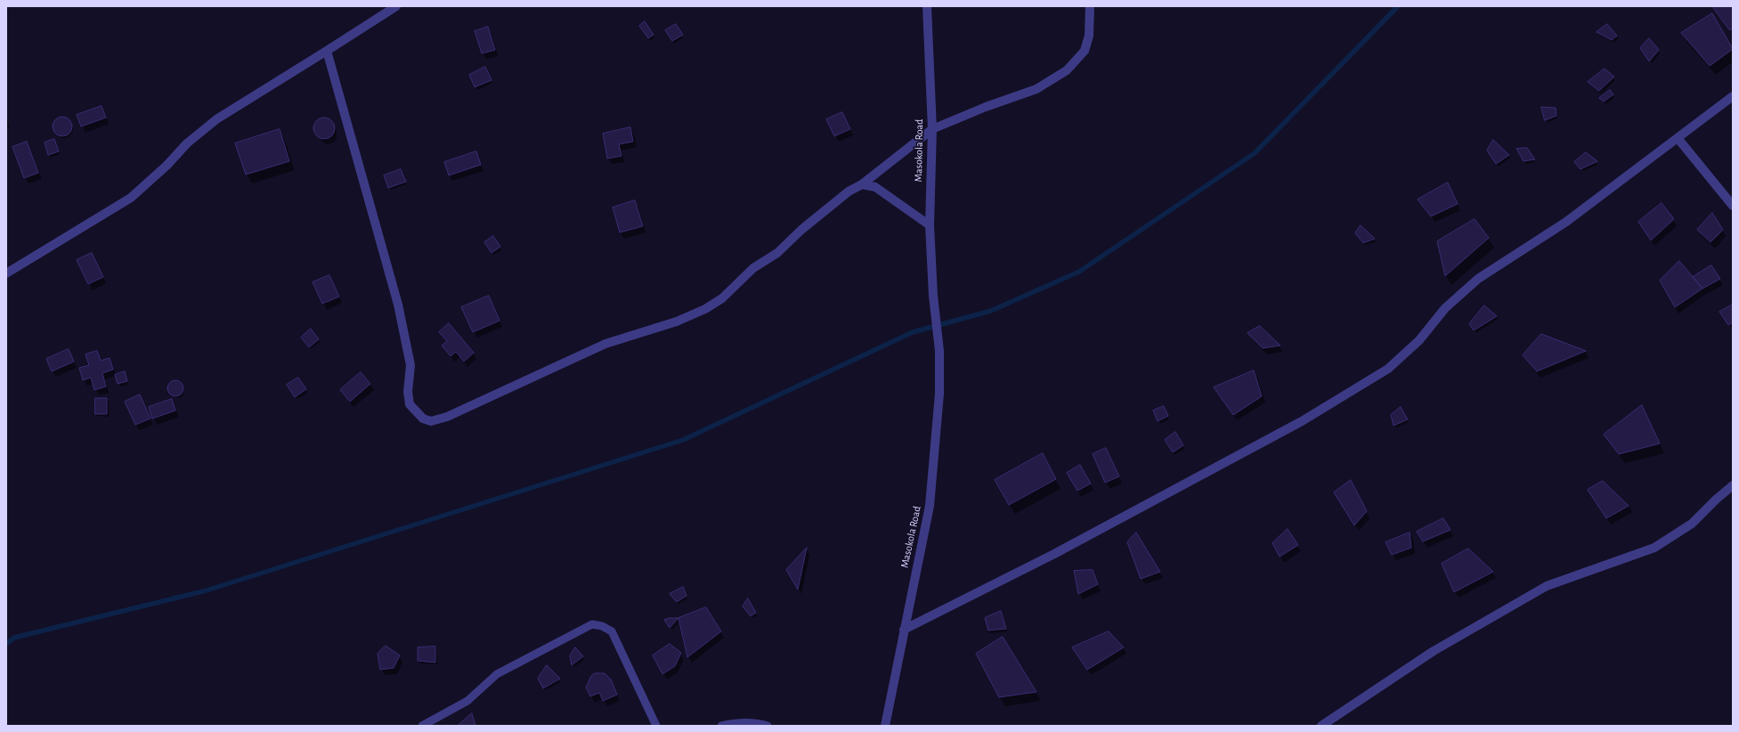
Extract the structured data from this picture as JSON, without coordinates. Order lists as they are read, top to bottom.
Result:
{
  "streets": {
    "street": ["Masokola Road"]
  }
}
